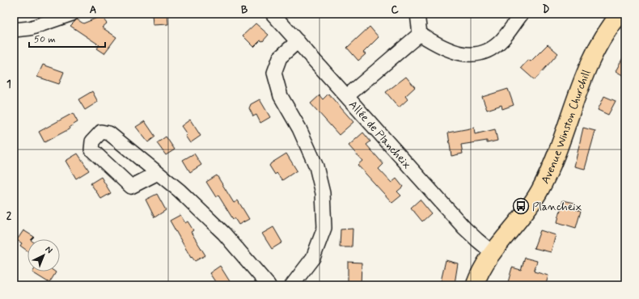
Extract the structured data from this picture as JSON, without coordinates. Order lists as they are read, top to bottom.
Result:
{
  "streets": {
    "main road": ["Avenue Winston Churchill"],
    "street": ["Allée de Plancheix"]
  },
  "crossings": [
    ["Avenue Winston Churchill", "Allée de Plancheix"]
  ],
  "places": {
    "bus stop": ["Plancheix"]
  },
  "scale_bar": "50 m",
  "north": "top right",
  "grid": {
    "columns": [
      "A",
      "B",
      "C",
      "D"
    ],
    "rows": ["1", "2"]
  }
}
